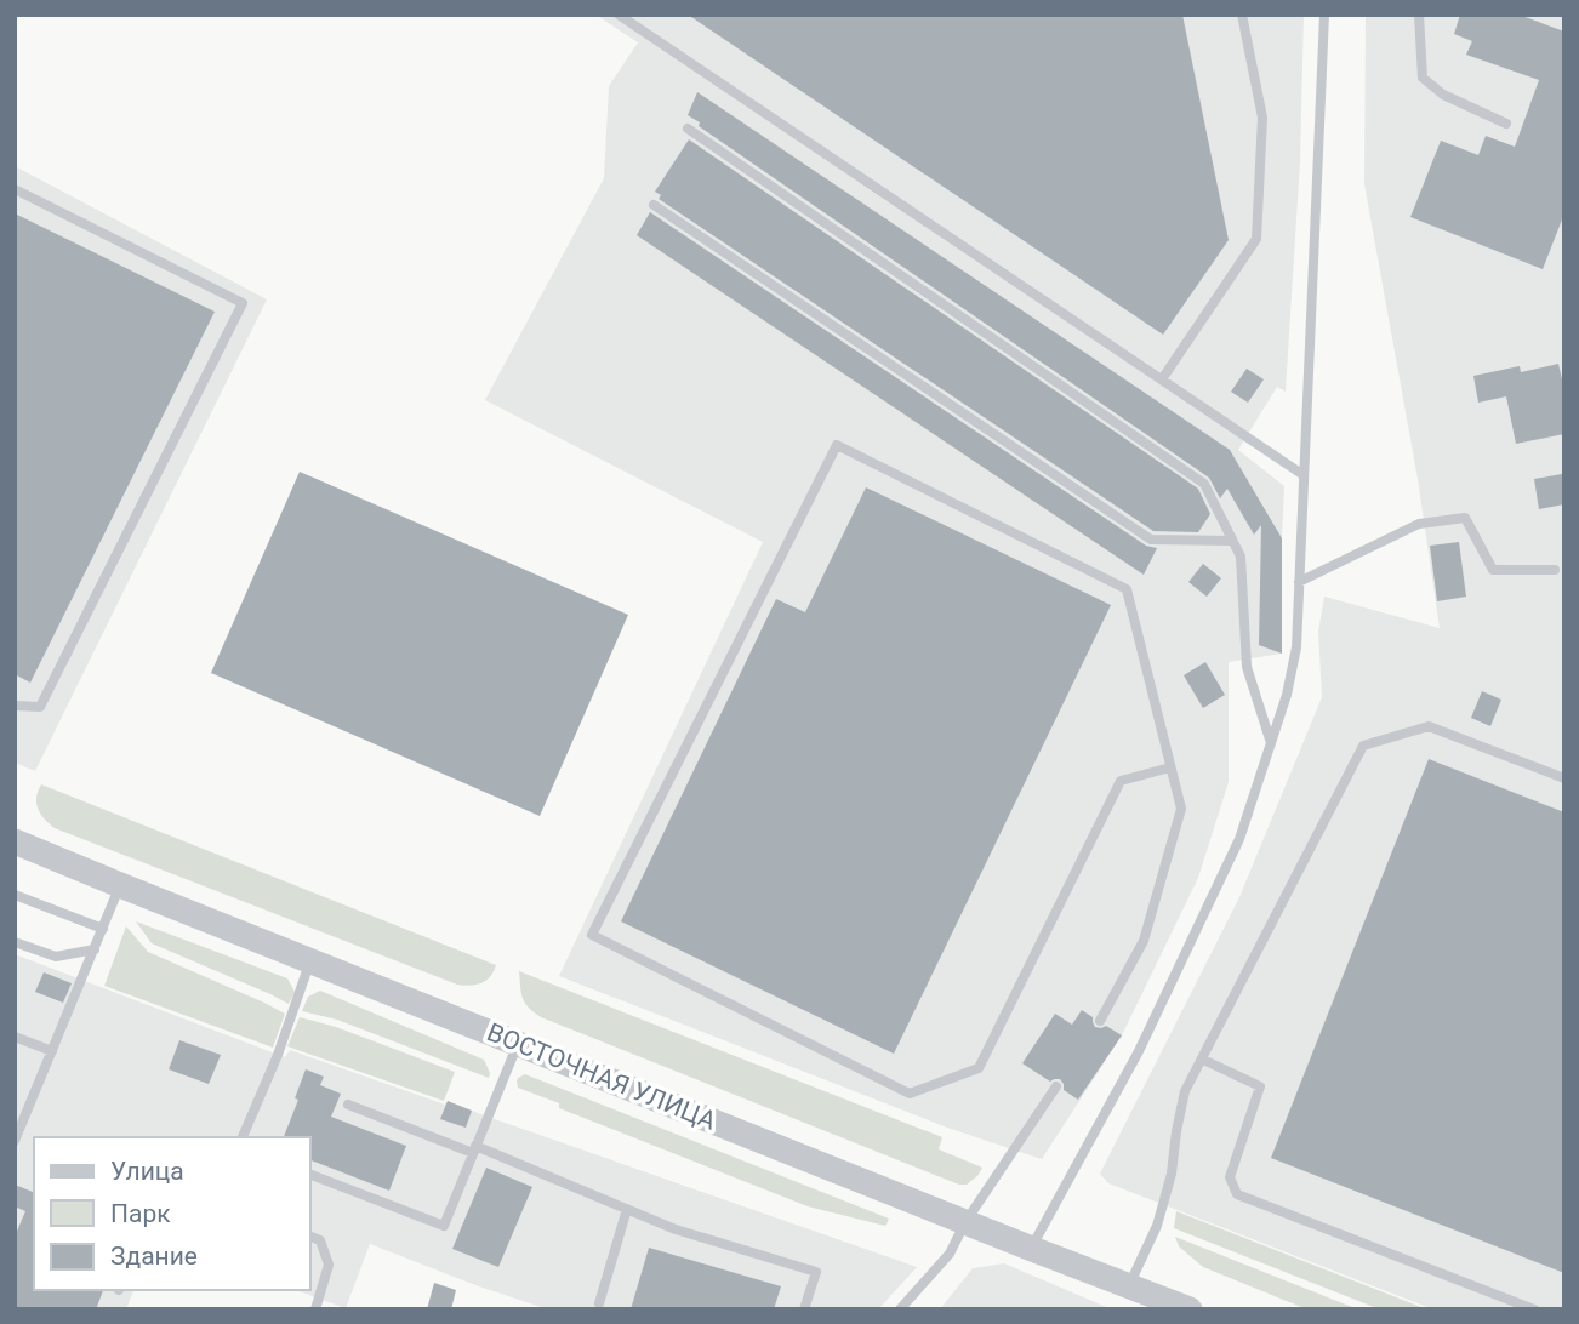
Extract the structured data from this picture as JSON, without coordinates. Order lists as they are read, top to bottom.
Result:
{
  "streets": {
    "street": ["ВОСТОЧНАЯ УЛИЦА"]
  },
  "legend": ["Улица", "Парк", "Здание"]
}
